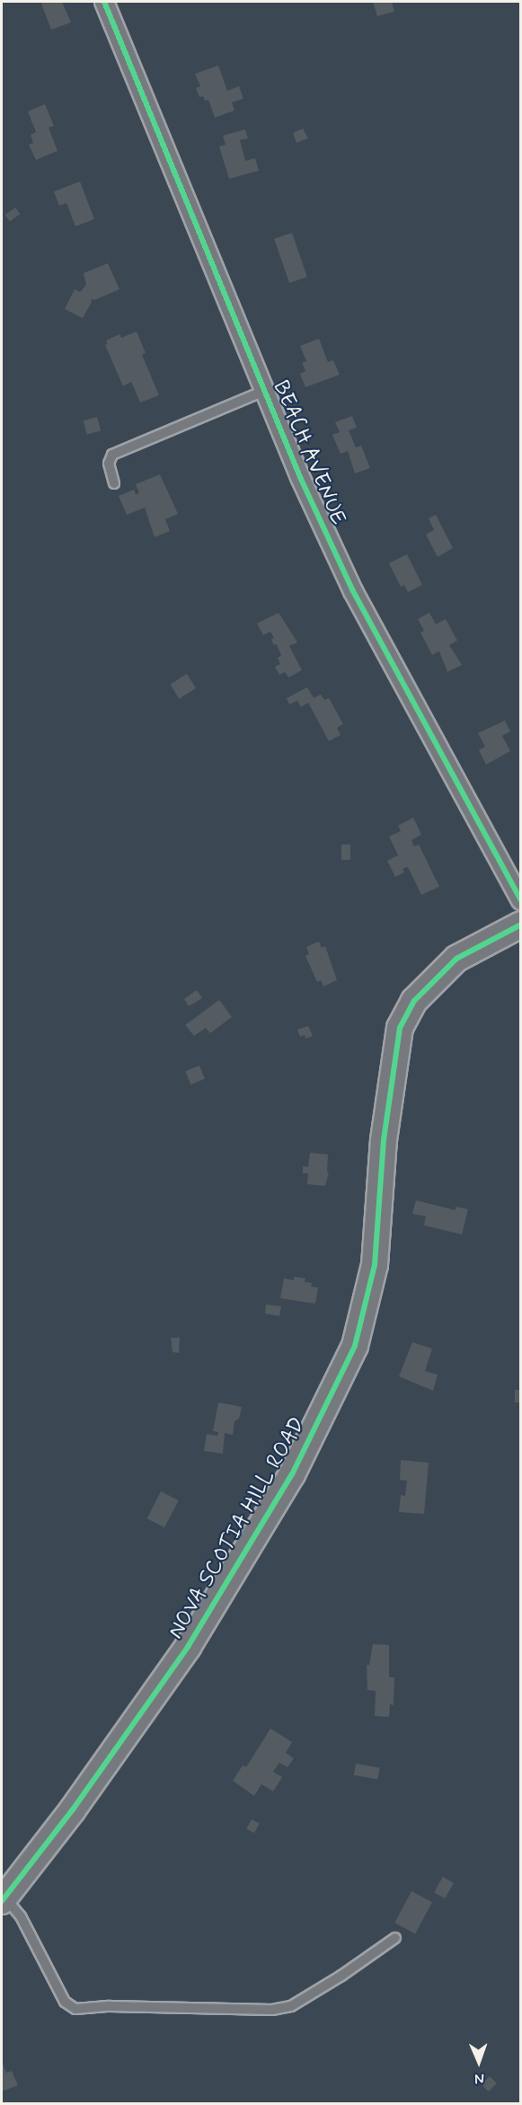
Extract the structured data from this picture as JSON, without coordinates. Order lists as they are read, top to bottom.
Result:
{
  "streets": {
    "street": ["BEACH AVENUE", "NOVA SCOTIA HILL ROAD"]
  },
  "north": "bottom"
}
